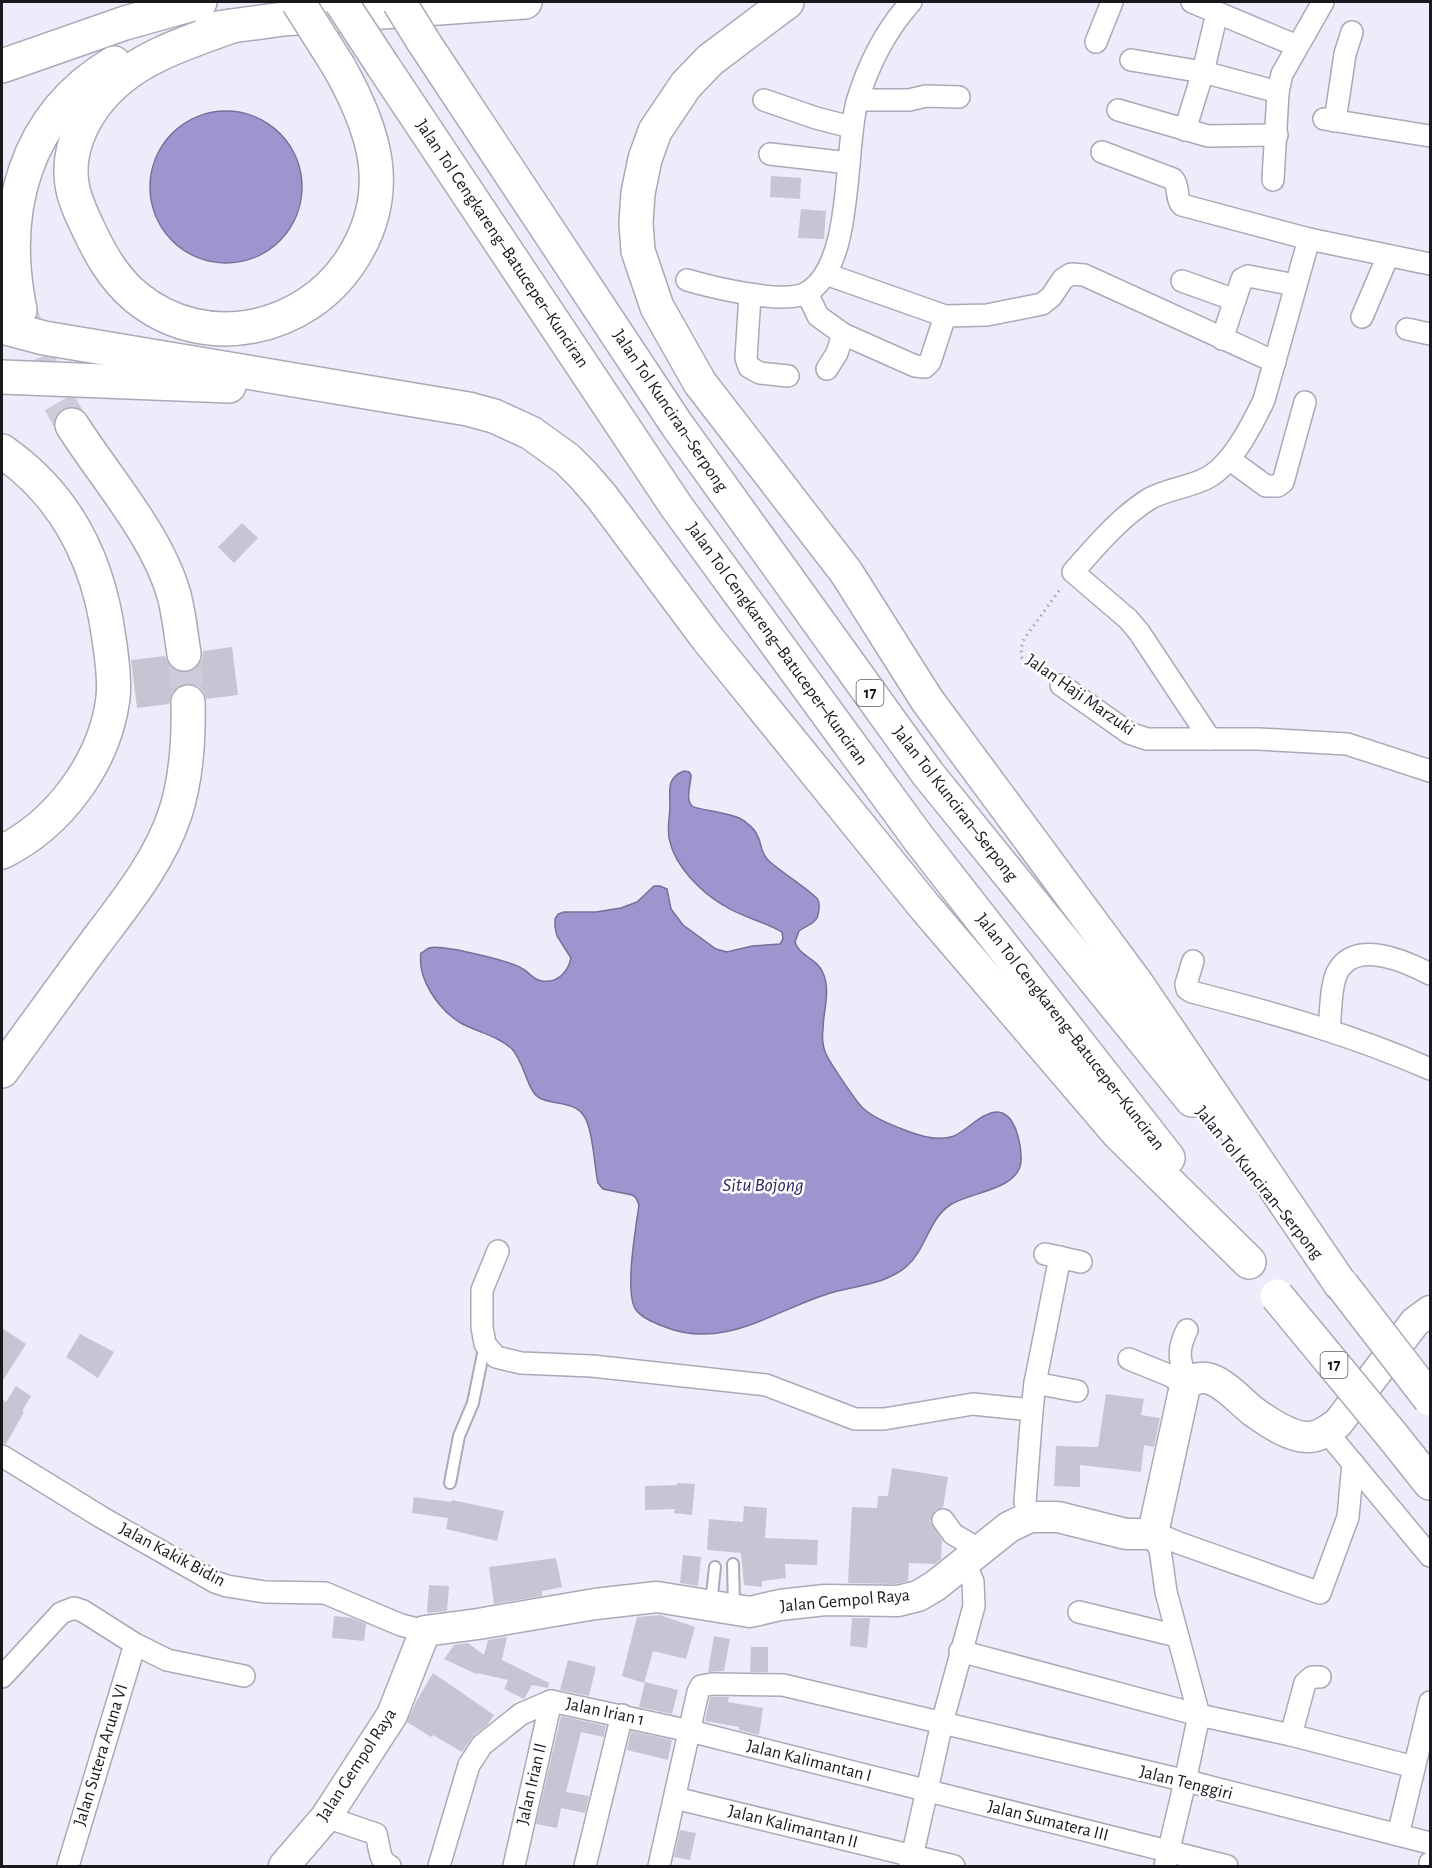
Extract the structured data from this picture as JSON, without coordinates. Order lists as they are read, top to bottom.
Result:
{
  "streets": {
    "highway": ["Jalan Tol Cengkareng–Batuceper–Kunciran", "Jalan Tol Kunciran–Serpong", "17"],
    "street": [
      "Jalan Haji Marzuki",
      "Jalan Kakik Bidin",
      "Jalan Gempol Raya",
      "Jalan Irian 1",
      "Jalan Sutera Aruna VI",
      "Jalan Kalimantan I",
      "Jalan Tenggiri",
      "Jalan Irian II",
      "Jalan Sumatera III",
      "Jalan Kalimantan II"
    ]
  },
  "crossings": [
    ["Jalan Tol Cengkareng–Batuceper–Kunciran", "17"],
    ["Jalan Kakik Bidin", "Jalan Gempol Raya"],
    ["Jalan Irian 1", "Jalan Kalimantan I"],
    ["Jalan Irian 1", "Jalan Tenggiri"],
    ["Jalan Irian 1", "Jalan Irian II"],
    ["Jalan Kalimantan I", "Jalan Tenggiri"],
    ["Jalan Kalimantan I", "Jalan Sumatera III"],
    ["Jalan Tenggiri", "Jalan Kalimantan II"]
  ],
  "water": ["Situ Bojong"]
}
